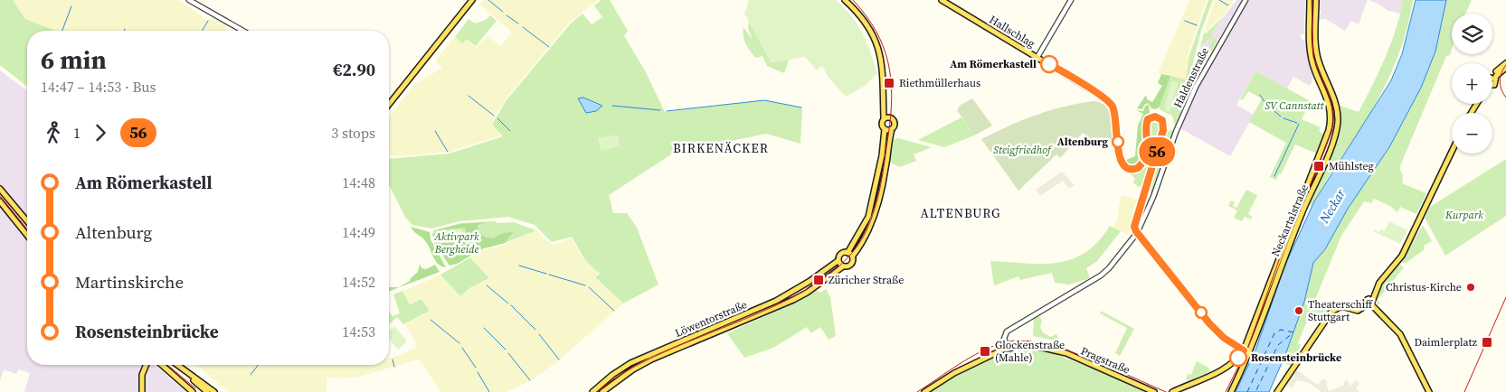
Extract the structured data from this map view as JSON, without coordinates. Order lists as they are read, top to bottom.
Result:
{
  "streets": {
    "main road": [
      "Hallschlag",
      "Neckartalstraße",
      "Löwentorstraße",
      "Pragstraße"
    ],
    "street": ["Haldenstraße"]
  },
  "crossings": [
    ["Hallschlag", "Haldenstraße"],
    ["Haldenstraße", "Pragstraße"]
  ],
  "districts": ["BIRKENÄCKER", "ALTENBURG"],
  "water": ["Neckar"],
  "parks": [
    "SV Cannstatt",
    "Steigfriedhof",
    "Kurpark",
    "Aktivpark Bergheide"
  ],
  "places": {
    "other": [
      "Am Römerkastell",
      "Altenburg",
      "Christus-Kirche",
      "Theaterschiff Stuttgart",
      "Rosensteinbrücke"
    ],
    "transit": [
      "Riethmüllerhaus",
      "Mühlsteg",
      "Züricher Straße",
      "Daimlerplatz",
      "Glockenstraße (Mahle)"
    ]
  },
  "lines": ["bus line 56"],
  "page": {
    "on_map": "56",
    "map_buttons": ["+", "−"],
    "heading": ["6 min", "14:47 – 14:53 · Bus", "€2.90"],
    "legs": ["1", "56", "3 stops"],
    "list": [
      {
        "name": "Am Römerkastell",
        "value": "14:48"
      },
      {
        "name": "Altenburg",
        "value": "14:49"
      },
      {
        "name": "Martinskirche",
        "value": "14:52"
      },
      {
        "name": "Rosensteinbrücke",
        "value": "14:53"
      }
    ]
  }
}
